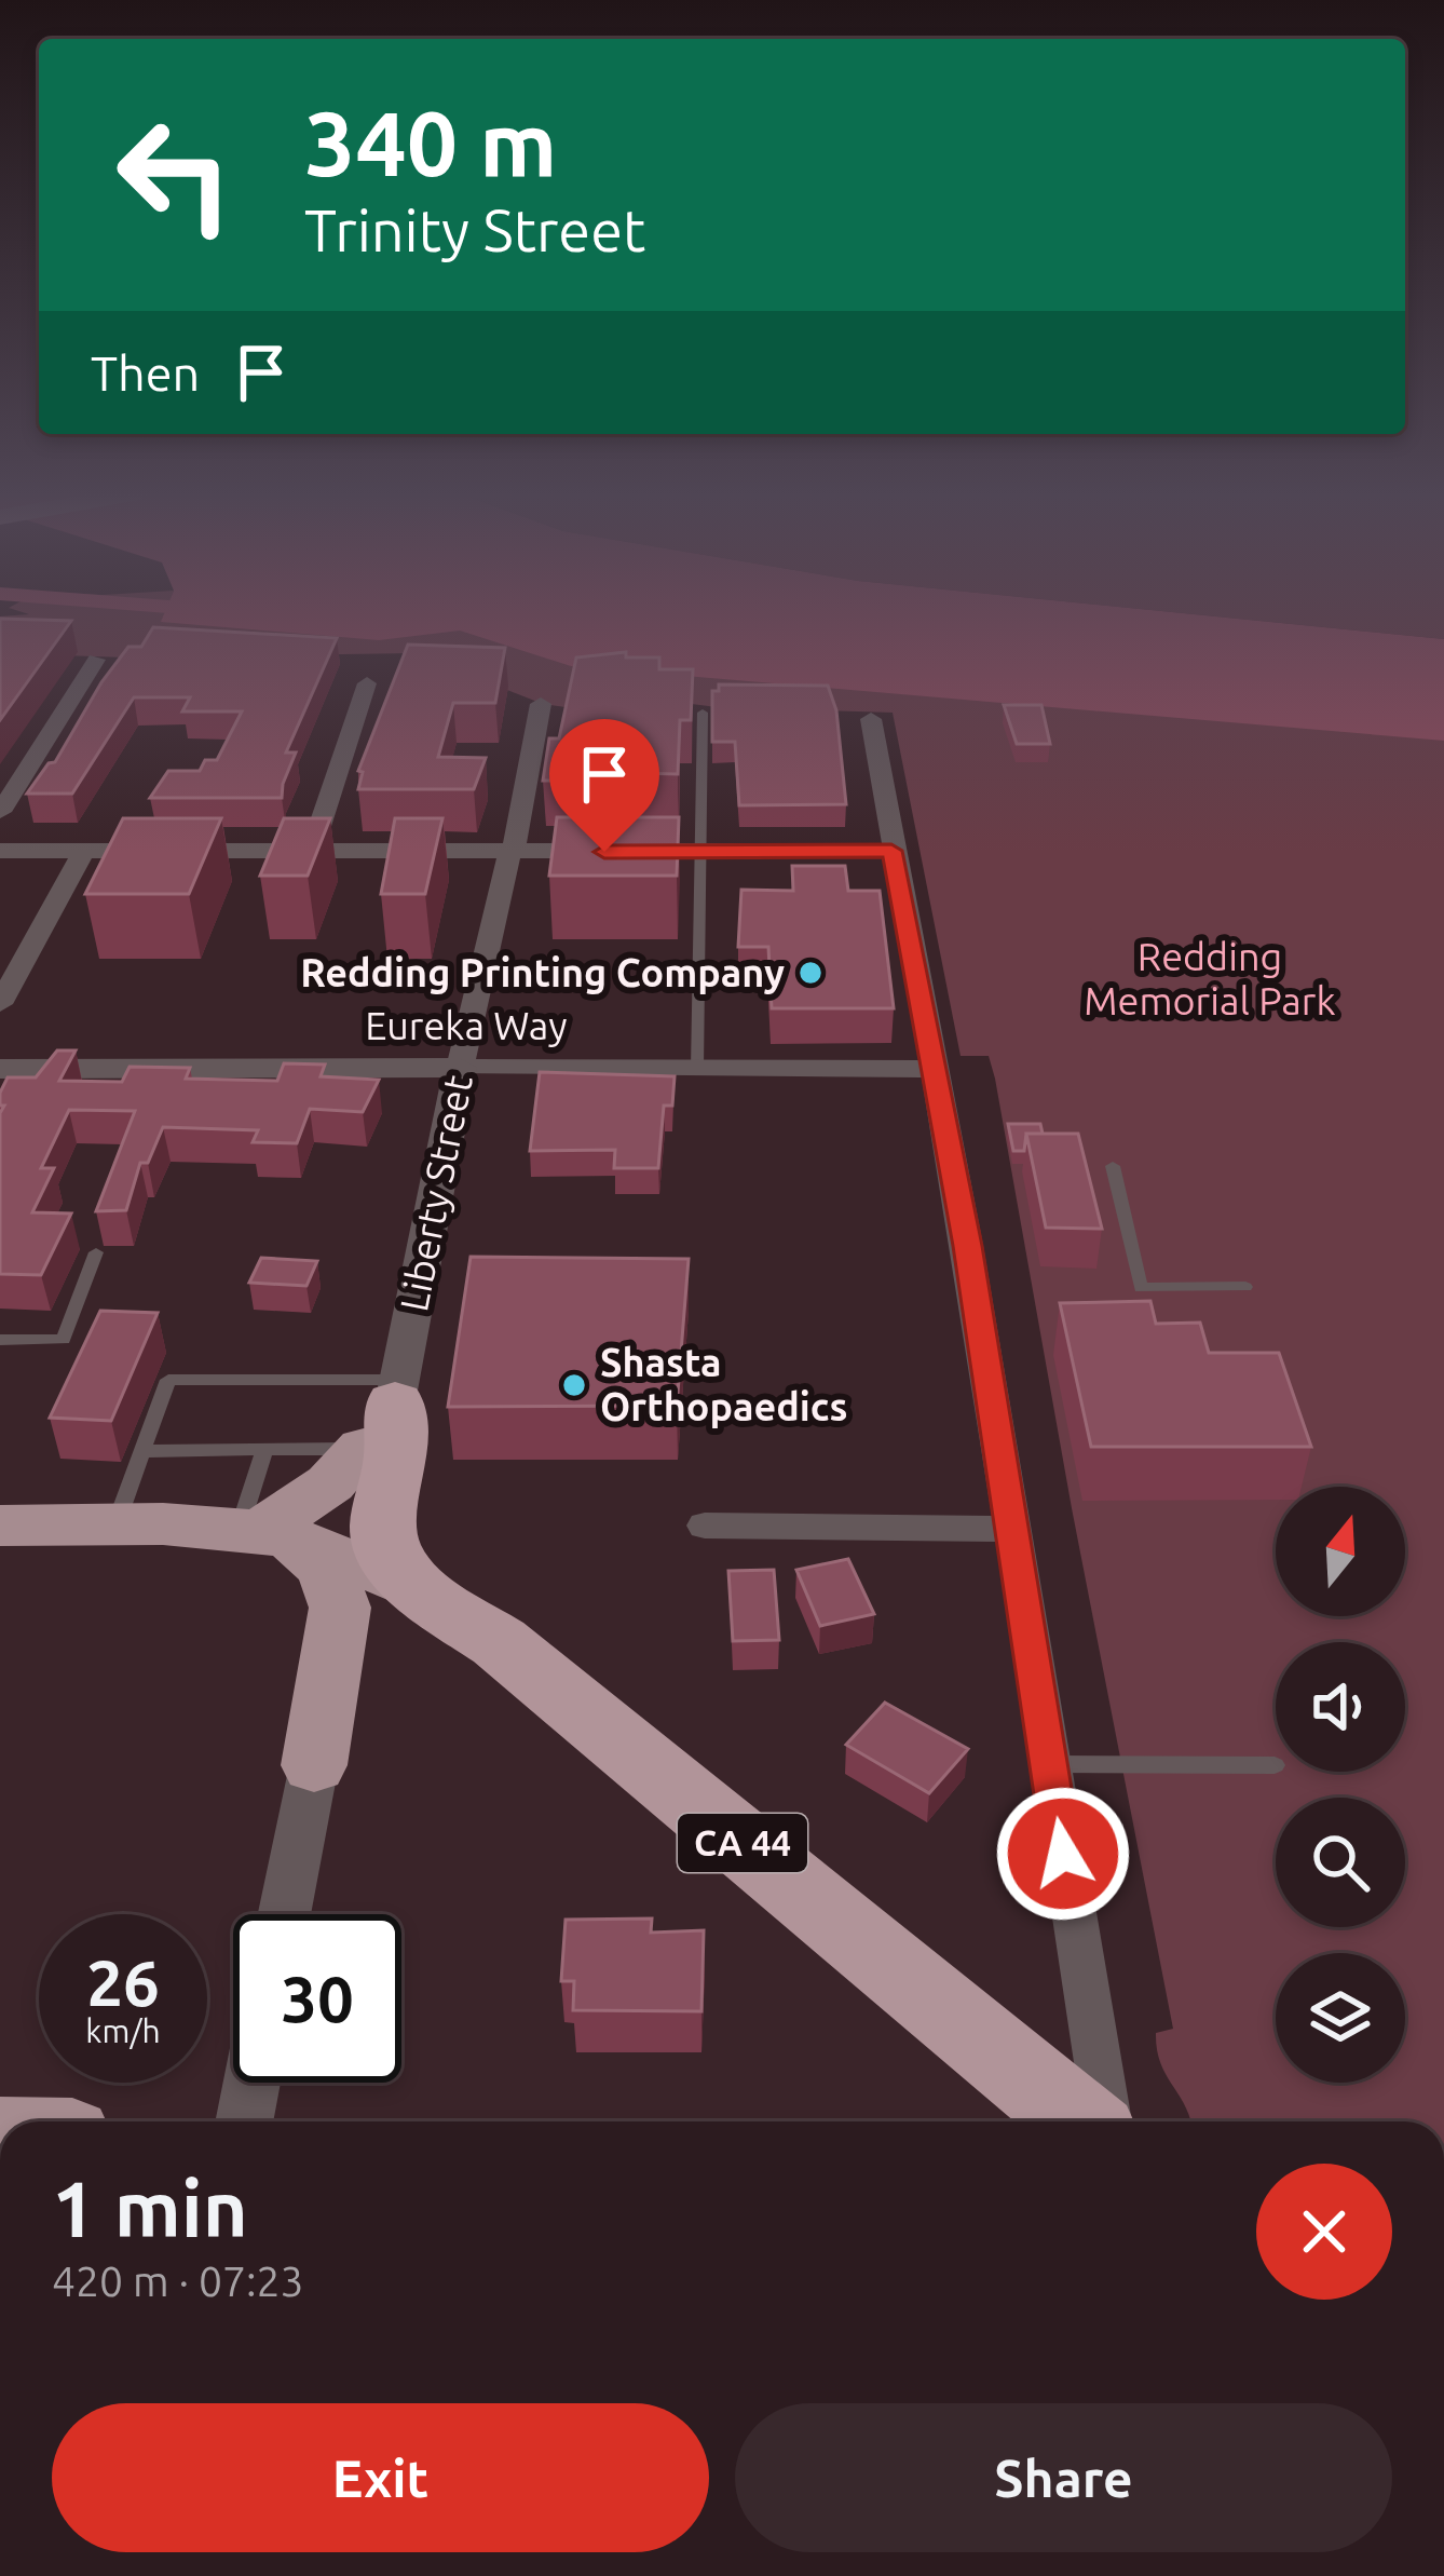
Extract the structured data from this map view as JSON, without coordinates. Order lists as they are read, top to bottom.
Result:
{
  "streets": {
    "highway": ["CA 44"],
    "street": ["Eureka Way", "Liberty Street"]
  },
  "crossings": [
    ["Eureka Way", "Liberty Street"]
  ],
  "parks": ["Redding Memorial Park"],
  "places": ["Redding Printing Company", "Shasta Orthopaedics"],
  "north": "top",
  "page": {
    "turn": ["340 m", "Trinity Street"],
    "then": "Then",
    "speed": "26 km/h",
    "limit": "30",
    "heading": ["1 min", "420 m · 07:23"],
    "buttons": ["Exit", "Share"]
  }
}
